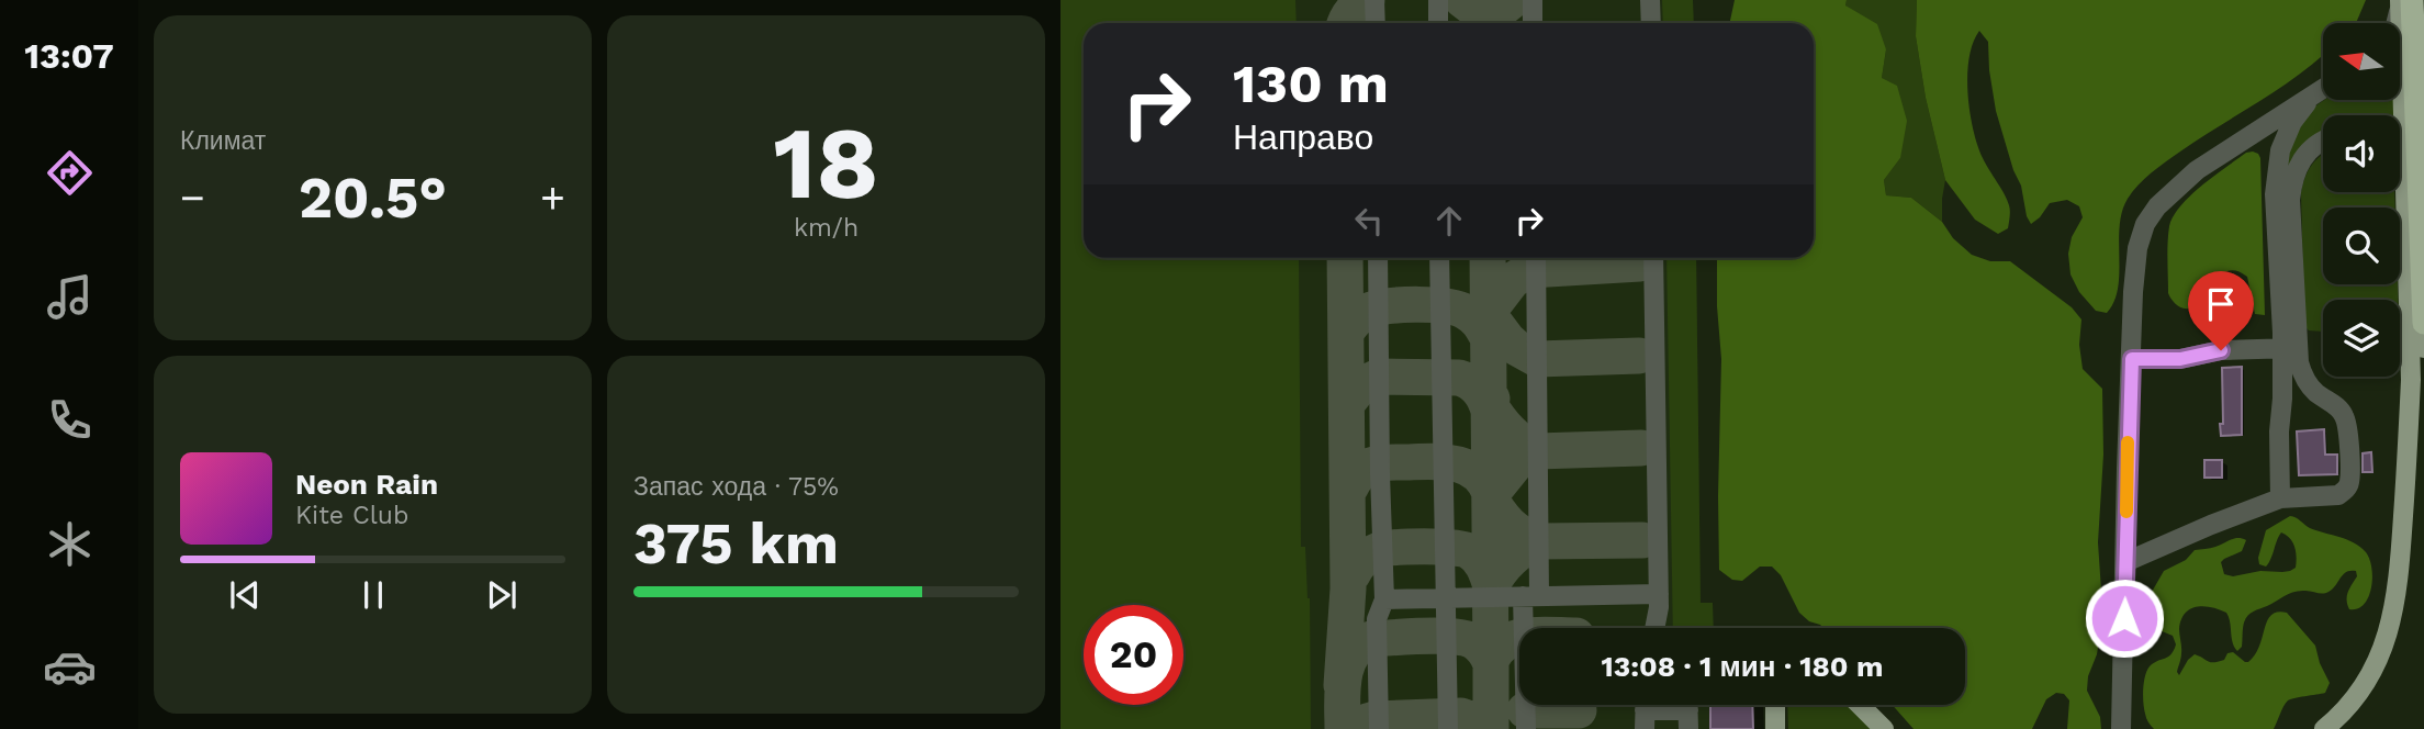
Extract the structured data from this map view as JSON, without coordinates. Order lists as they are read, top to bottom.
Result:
{
  "north": "left",
  "page": {
    "tabs": "13:07",
    "tile": [
      "Климат",
      ["18", "km/h"],
      ["Запас хода · 75%", "375 km"]
    ],
    "turn": ["130 m", "Направо"],
    "heat": ["−", "20.5°", "+"],
    "song": ["Neon Rain", "Kite Club"],
    "limit": "20",
    "trip": "13:08 · 1 мин · 180 m"
  }
}
